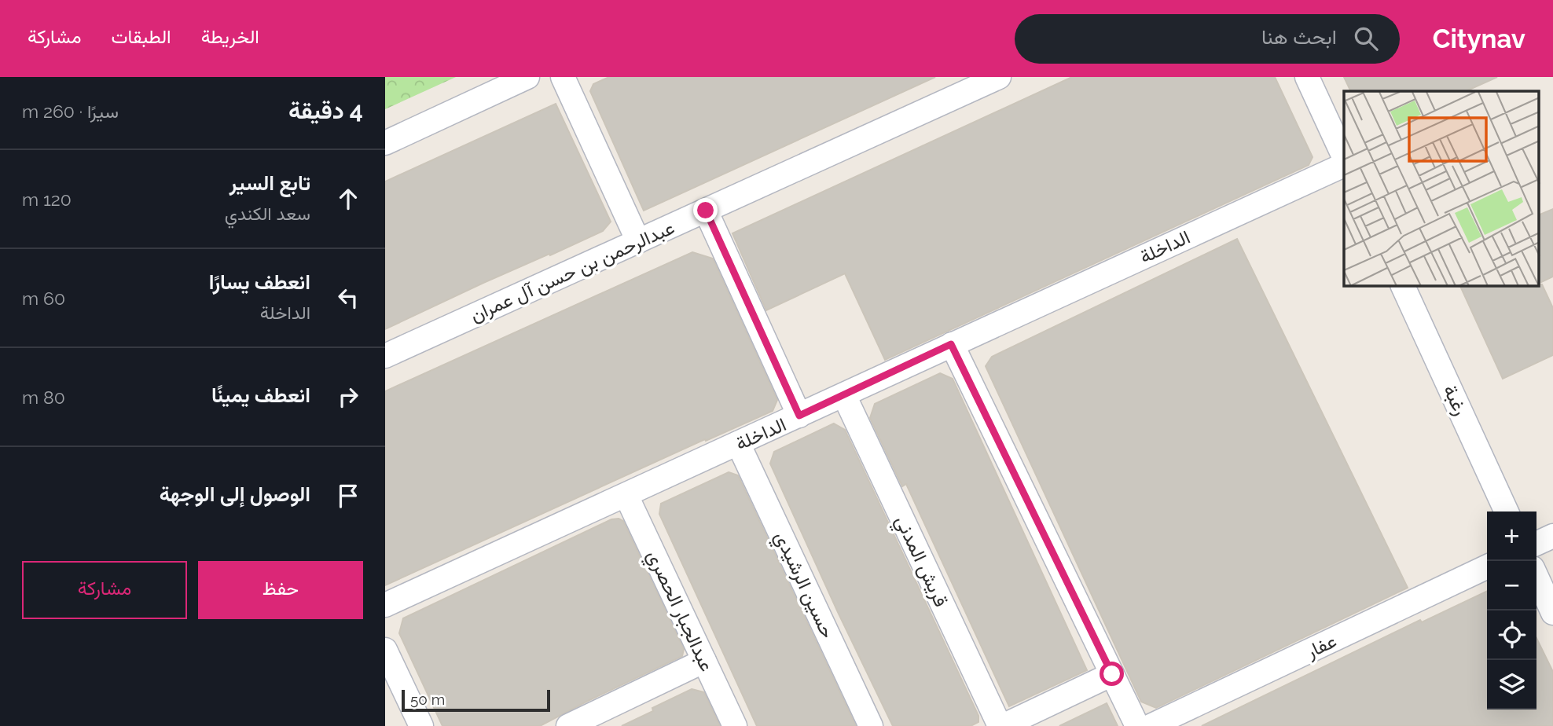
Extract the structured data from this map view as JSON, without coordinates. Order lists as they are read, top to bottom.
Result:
{
  "streets": {
    "street": [
      "الداخلة",
      "عبدالرحمن بن حسن آل عمران",
      "رغبة",
      "قريش المدني",
      "حسين الرشيدي",
      "عبدالجبار الحصري",
      "عفار"
    ]
  },
  "crossings": [
    ["الداخلة", "قريش المدني"],
    ["الداخلة", "حسين الرشيدي"],
    ["الداخلة", "عبدالجبار الحصري"]
  ],
  "scale_bar": "50 m",
  "page": {
    "header": "Citynav",
    "search": "ابحث هنا",
    "nav": ["الخريطة", "الطبقات", "مشاركة"],
    "heading": ["4 دقيقة", "سيرًا · 260 m"],
    "list": [
      ["تابع السير", "سعد الكندي", "120 m"],
      ["انعطف يسارًا", "الداخلة", "60 m"],
      ["انعطف يمينًا", "80 m"],
      "الوصول إلى الوجهة"
    ],
    "map_buttons": ["+", "−"],
    "buttons": ["حفظ", "مشاركة"],
    "scale": "50 m"
  }
}
